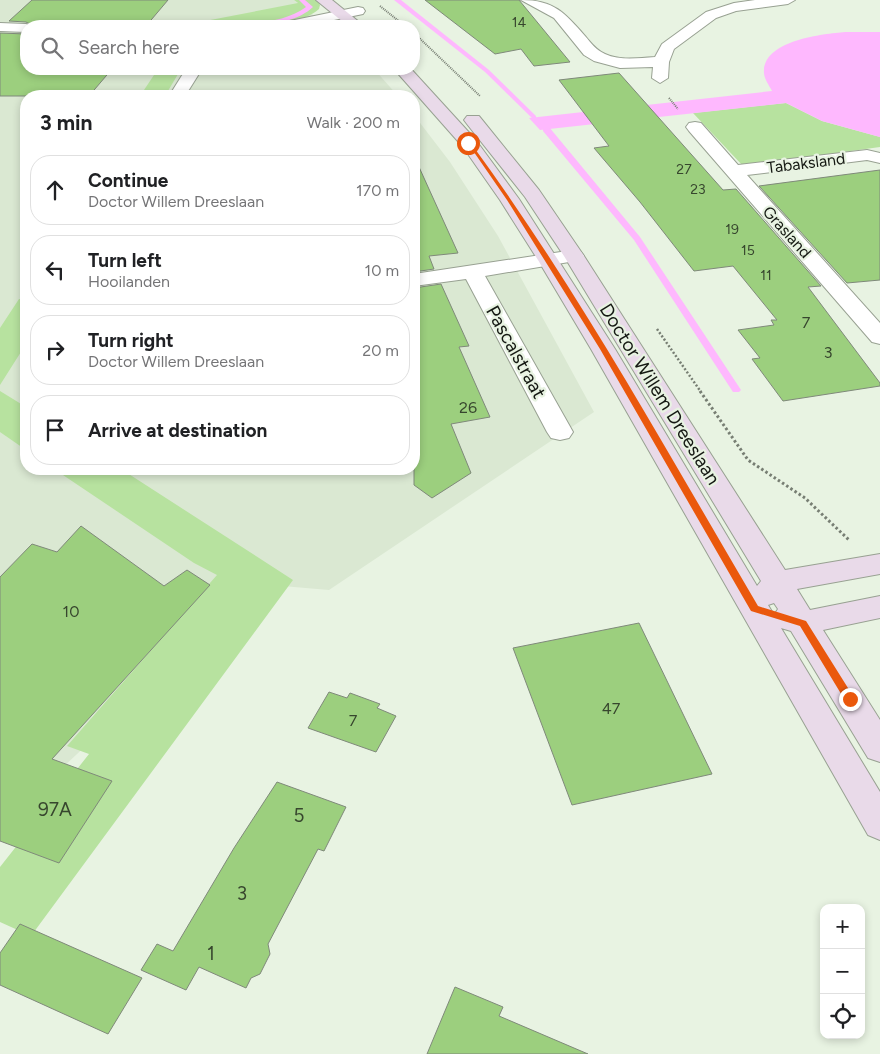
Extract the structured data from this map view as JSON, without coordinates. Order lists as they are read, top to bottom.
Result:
{
  "streets": {
    "main road": ["Doctor Willem Dreeslaan"],
    "street": ["Tabaksland", "Grasland", "Pascalstraat"]
  },
  "crossings": [
    ["Tabaksland", "Grasland"]
  ],
  "house_numbers": [
    "14",
    "27",
    "23",
    "19",
    "15",
    "11",
    "7",
    "3",
    "26",
    "10",
    "47",
    "7",
    "97A",
    "5",
    "3",
    "1"
  ],
  "page": {
    "search": "Search here",
    "heading": ["3 min", "Walk · 200 m"],
    "list": [
      ["Continue", "Doctor Willem Dreeslaan", "170 m"],
      ["Turn left", "Hooilanden", "10 m"],
      ["Turn right", "Doctor Willem Dreeslaan", "20 m"],
      "Arrive at destination"
    ],
    "map_buttons": ["+", "−"]
  }
}
